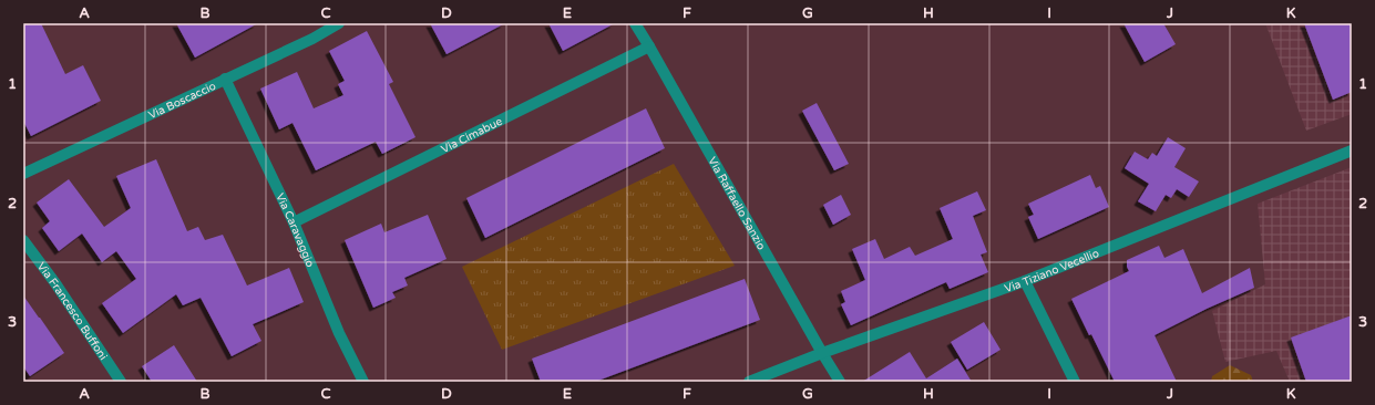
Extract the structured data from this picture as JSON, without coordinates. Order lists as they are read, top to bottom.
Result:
{
  "streets": {
    "street": [
      "Via Boscaccio",
      "Via Cimabue",
      "Via Raffaello Sanzio",
      "Via Caravaggio",
      "Via Tiziano Vecellio",
      "Via Francesco Buffoni"
    ]
  },
  "crossings": [
    ["Via Boscaccio", "Via Caravaggio"],
    ["Via Cimabue", "Via Raffaello Sanzio"],
    ["Via Cimabue", "Via Caravaggio"],
    ["Via Raffaello Sanzio", "Via Tiziano Vecellio"]
  ],
  "grid": {
    "columns": [
      "A",
      "B",
      "C",
      "D",
      "E",
      "F",
      "G",
      "H",
      "I",
      "J",
      "K"
    ],
    "rows": ["1", "2", "3"]
  }
}
